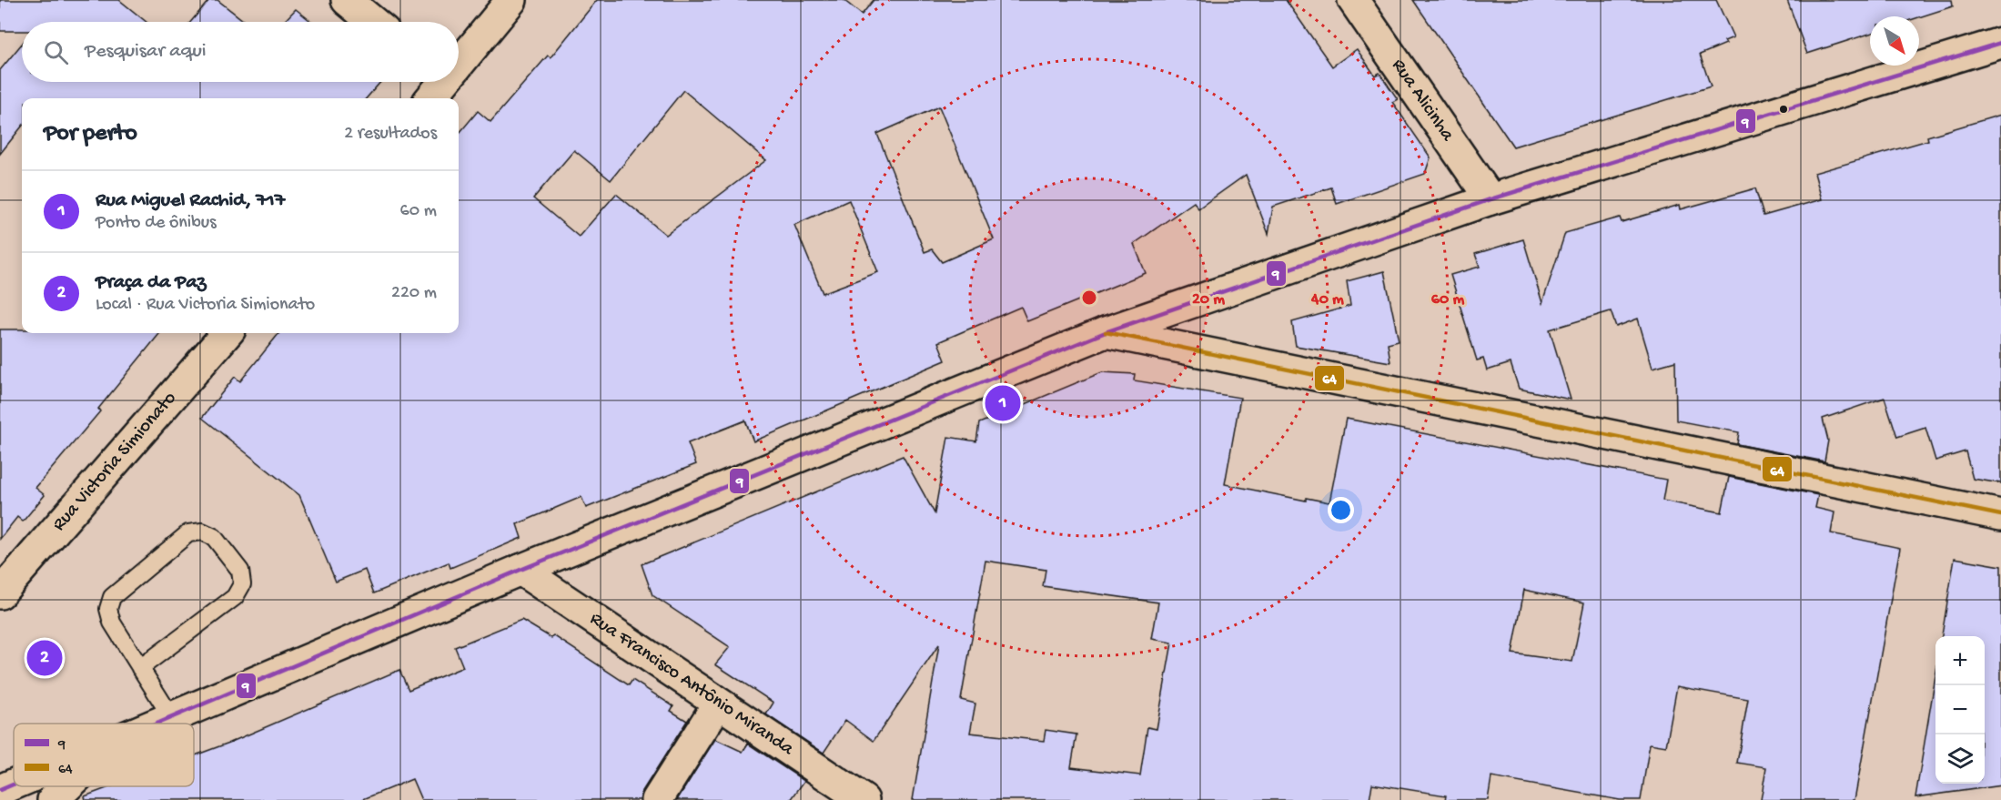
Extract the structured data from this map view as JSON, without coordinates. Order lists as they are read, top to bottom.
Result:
{
  "streets": {
    "main road": ["Rua Alicinha", "Rua Victoria Simionato", "Rua Francisco Antônio Miranda"]
  },
  "lines": ["transit line 9", "transit line 64"],
  "legend": ["9", "64"],
  "north": "bottom right",
  "page": {
    "search": "Pesquisar aqui",
    "heading": ["Por perto", "2 resultados"],
    "list": [
      {
        "mark": "1",
        "name": "Rua Miguel Rachid, 717",
        "note": "Ponto de ônibus",
        "value": "60 m"
      },
      {
        "mark": "2",
        "name": "Praça da Paz",
        "note": "Local · Rua Victoria Simionato",
        "value": "220 m"
      }
    ],
    "pins": ["1", "2"],
    "map_buttons": ["+", "−"]
  },
  "rings": ["20 m", "40 m", "60 m"]
}
